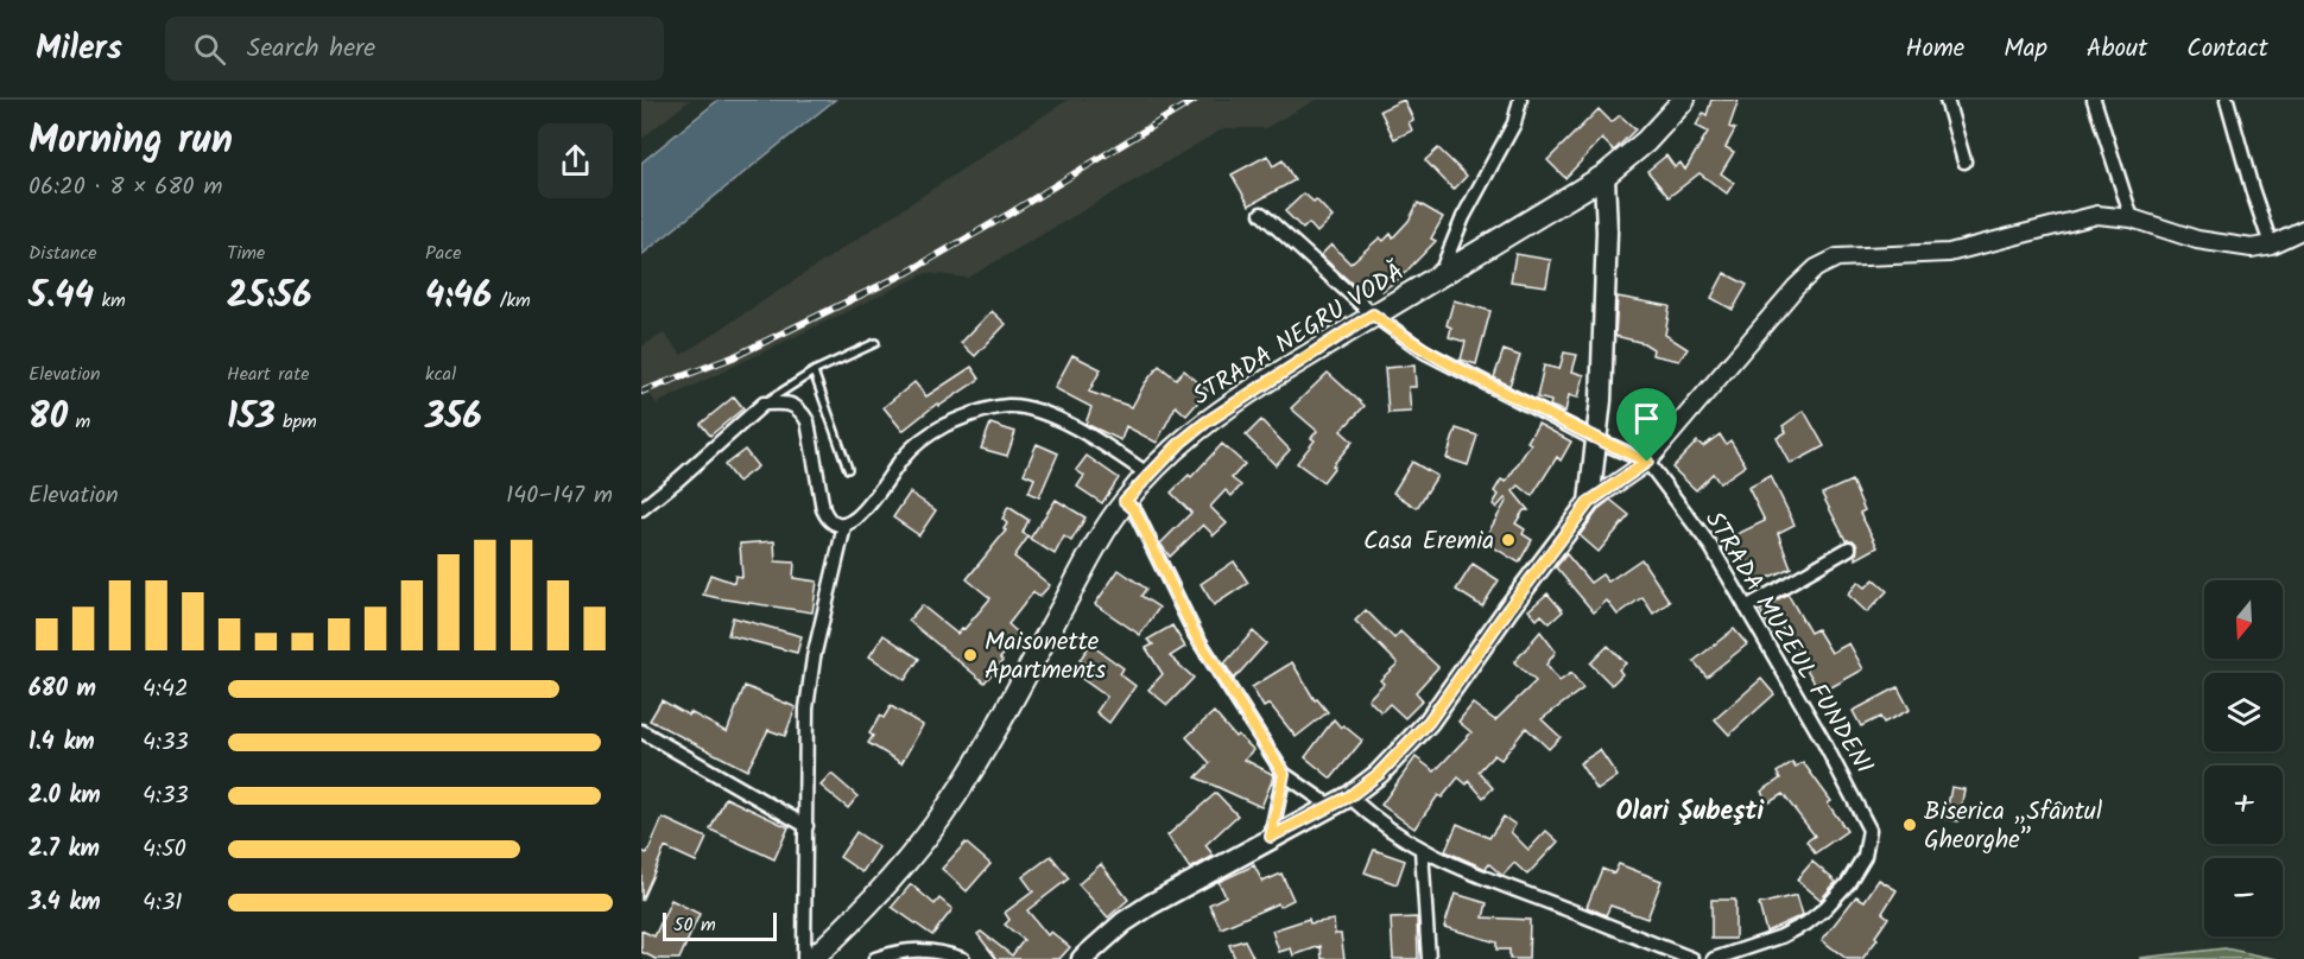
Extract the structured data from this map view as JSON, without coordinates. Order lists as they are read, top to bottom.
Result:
{
  "streets": {
    "main road": ["STRADA NEGRU VODĂ"],
    "street": ["STRADA MUZEUL FUNDENI"]
  },
  "districts": ["Olari Şubeşti"],
  "places": ["Casa Eremia", "Maisonette Apartments", "Biserica „Sfântul Gheorghe”"],
  "scale_bar": "50 m",
  "north": "bottom",
  "page": {
    "header": "Milers",
    "search": "Search here",
    "nav": [
      "Home",
      "Map",
      "About",
      "Contact"
    ],
    "heading": ["Morning run", "06:20 · 8 × 680 m"],
    "stats": [
      ["Distance", "5.44 km"],
      ["Time", "25:56"],
      ["Pace", "4:46 /km"],
      ["Elevation", "80 m"],
      ["Heart rate", "153 bpm"],
      ["kcal", "356"]
    ],
    "chart": ["Elevation", "140–147 m"],
    "map_buttons": ["+", "−"],
    "list": [
      {
        "name": "680 m",
        "note": "4:42"
      },
      {
        "name": "1.4 km",
        "note": "4:33"
      },
      {
        "name": "2.0 km",
        "note": "4:33"
      },
      {
        "name": "2.7 km",
        "note": "4:50"
      },
      {
        "name": "3.4 km",
        "note": "4:31"
      }
    ],
    "scale": "50 m"
  }
}
